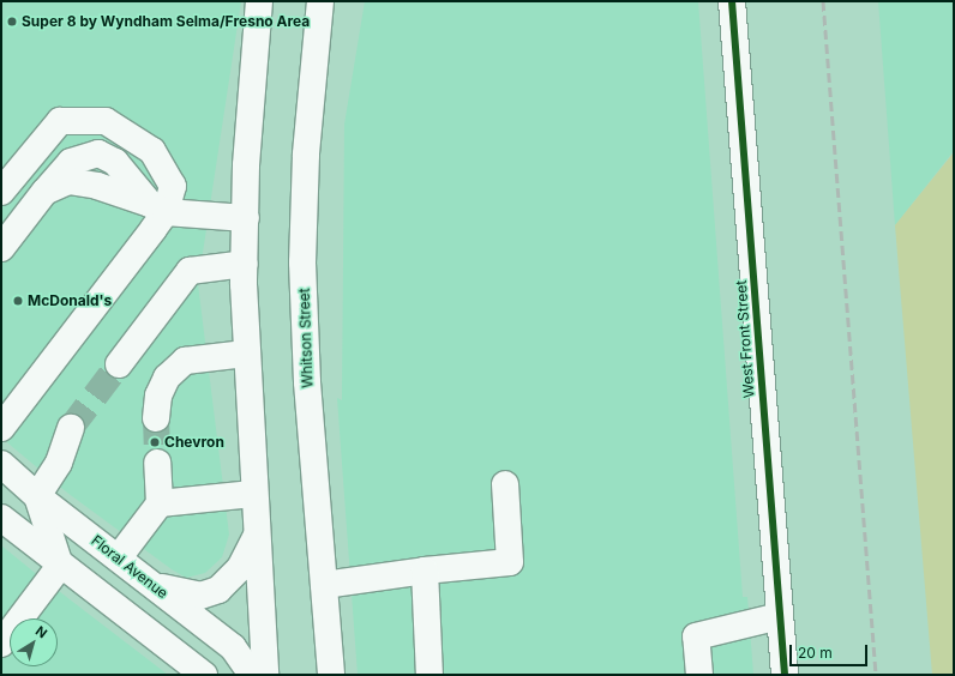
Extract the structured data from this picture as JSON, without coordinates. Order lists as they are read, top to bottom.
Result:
{
  "streets": {
    "main road": ["Whitson Street", "West Front Street", "Floral Avenue"]
  },
  "places": ["Super 8 by Wyndham Selma/Fresno Area", "McDonald's", "Chevron"],
  "scale_bar": "20 m",
  "north": "top right"
}
